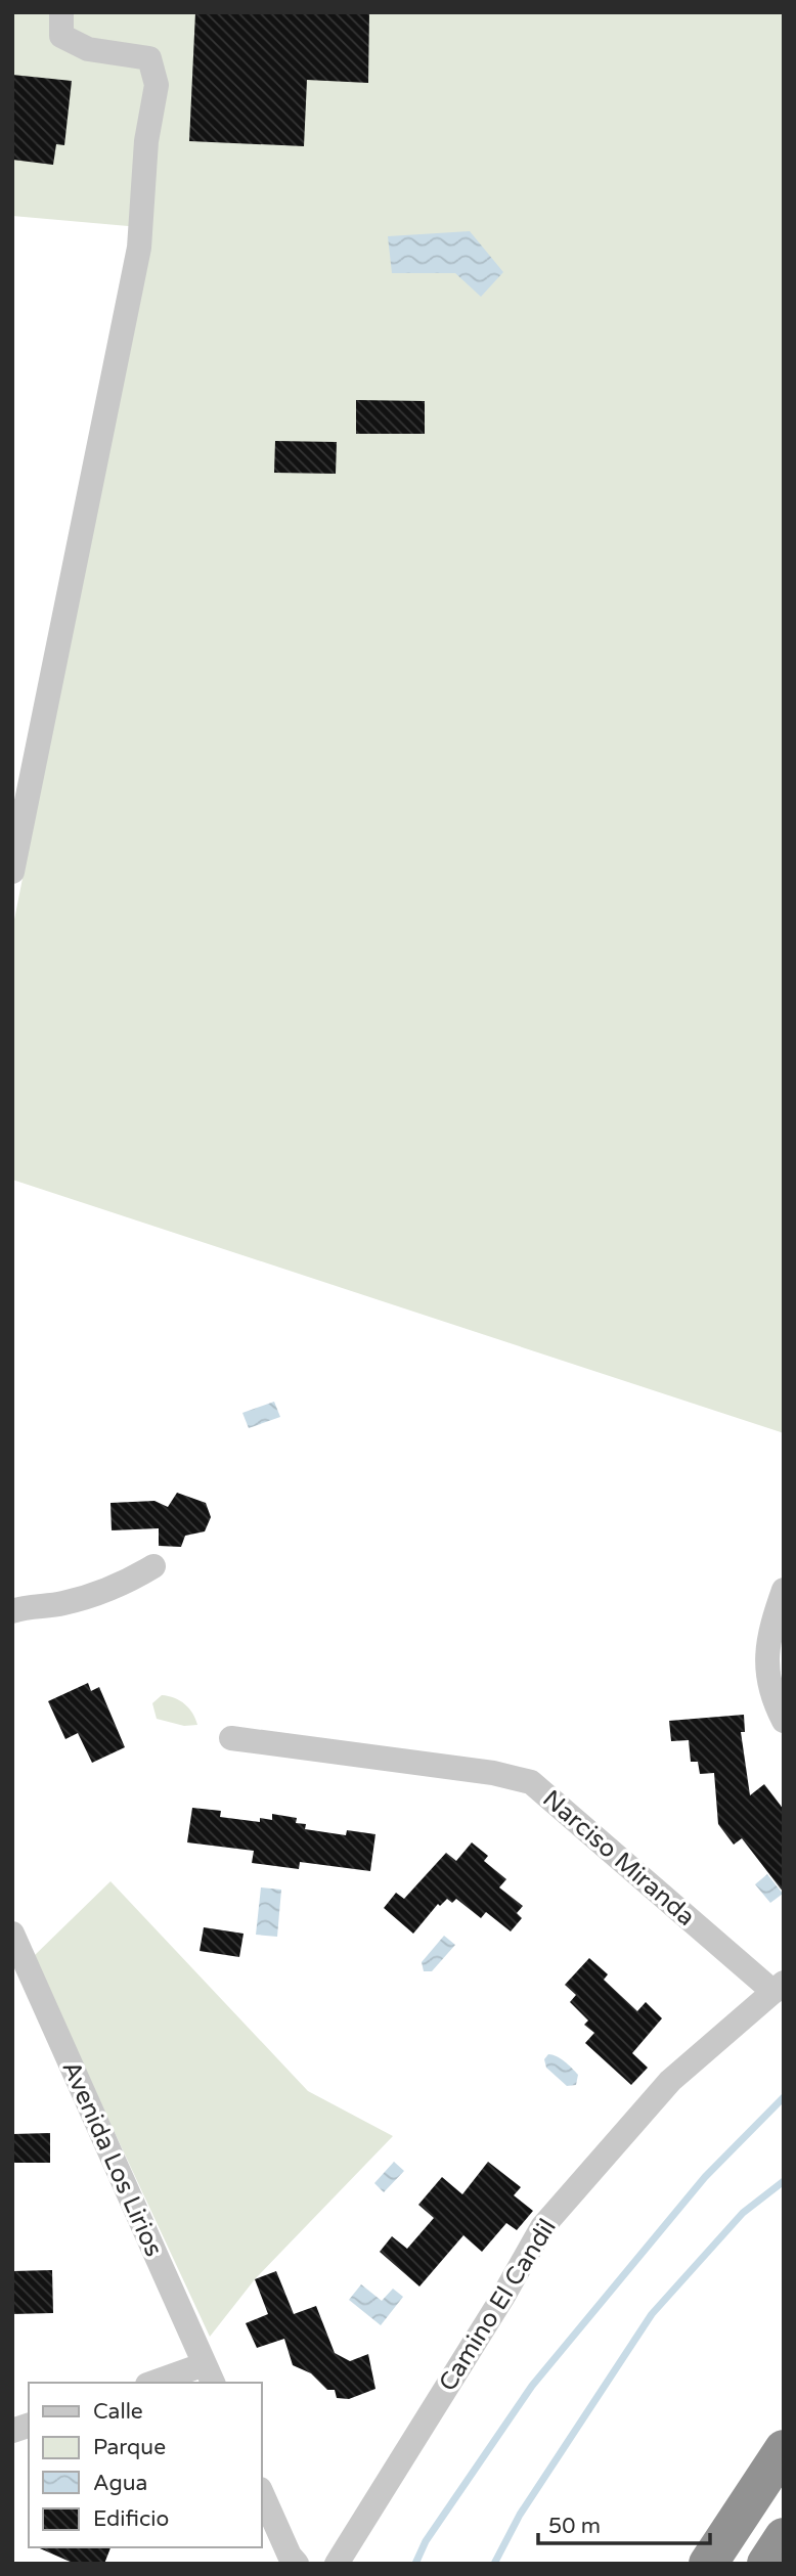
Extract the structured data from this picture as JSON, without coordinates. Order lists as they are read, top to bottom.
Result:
{
  "streets": {
    "street": ["Narciso Miranda", "Avenida Los Lirios", "Camino El Candil"]
  },
  "crossings": [
    ["Narciso Miranda", "Camino El Candil"]
  ],
  "legend": [
    "Calle",
    "Parque",
    "Agua",
    "Edificio"
  ],
  "scale_bar": "50 m"
}
